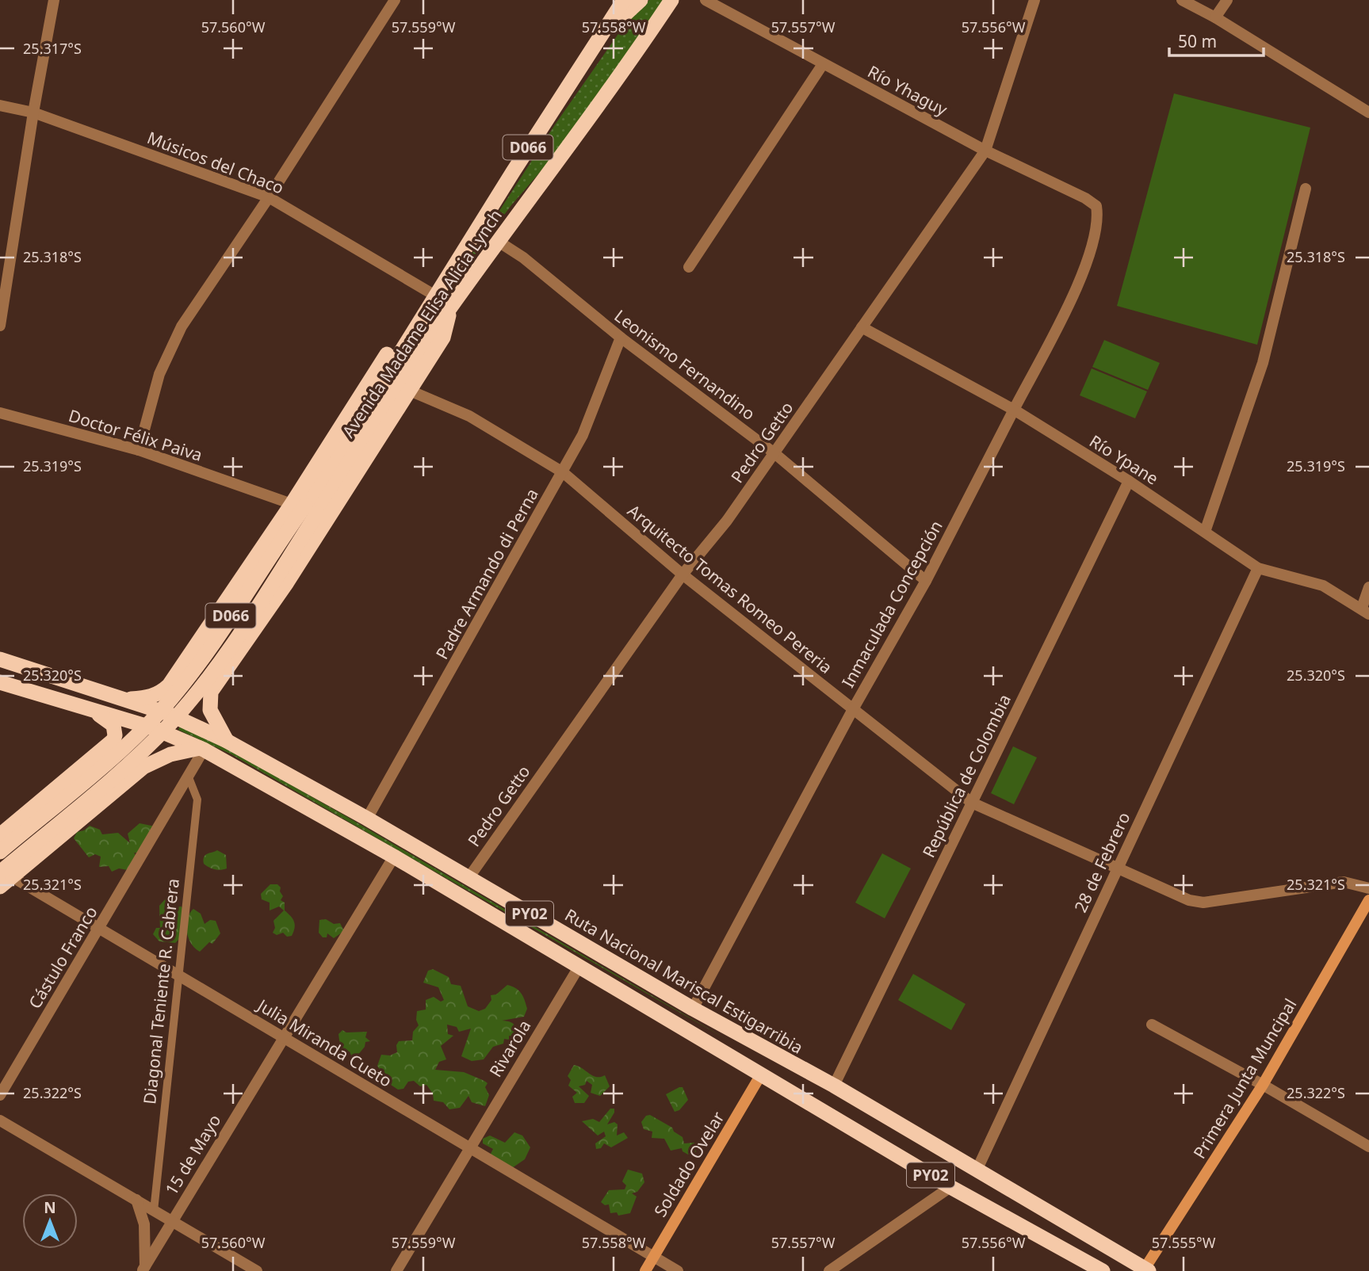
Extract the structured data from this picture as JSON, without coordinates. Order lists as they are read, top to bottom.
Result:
{
  "streets": {
    "highway": [
      "D066",
      "Avenida Madame Elisa Alicia Lynch",
      "PY02",
      "Ruta Nacional Mariscal Estigarribia"
    ],
    "main road": ["Primera Junta Muncipal", "Soldado Ovelar"],
    "street": [
      "Río Yhaguy",
      "Músicos del Chaco",
      "Leonismo Fernandino",
      "Doctor Félix Paiva",
      "Pedro Getto",
      "Río Ypane",
      "Padre Armando di Perna",
      "Arquitecto Tomas Romeo Pereria",
      "Inmaculada Concepción",
      "República de Colombia",
      "28 de Febrero",
      "Cástulo Franco",
      "Diagonal Teniente R. Cabrera",
      "Julia Miranda Cueto",
      "Rivarola",
      "15 de Mayo"
    ]
  },
  "crossings": [
    ["Río Yhaguy", "Pedro Getto"],
    ["Río Yhaguy", "Inmaculada Concepción"],
    ["D066", "Avenida Madame Elisa Alicia Lynch"],
    ["D066", "PY02"],
    ["D066", "Ruta Nacional Mariscal Estigarribia"],
    ["D066", "Julia Miranda Cueto"],
    ["Músicos del Chaco", "Avenida Madame Elisa Alicia Lynch"],
    ["Avenida Madame Elisa Alicia Lynch", "Leonismo Fernandino"],
    ["Avenida Madame Elisa Alicia Lynch", "Doctor Félix Paiva"],
    ["Avenida Madame Elisa Alicia Lynch", "PY02"],
    ["Avenida Madame Elisa Alicia Lynch", "Ruta Nacional Mariscal Estigarribia"],
    ["Leonismo Fernandino", "Pedro Getto"],
    ["Leonismo Fernandino", "Padre Armando di Perna"],
    ["Leonismo Fernandino", "Inmaculada Concepción"],
    ["Pedro Getto", "Río Ypane"],
    ["Pedro Getto", "Arquitecto Tomas Romeo Pereria"],
    ["Pedro Getto", "Ruta Nacional Mariscal Estigarribia"],
    ["Río Ypane", "Inmaculada Concepción"],
    ["Río Ypane", "República de Colombia"],
    ["Río Ypane", "28 de Febrero"],
    ["Padre Armando di Perna", "Arquitecto Tomas Romeo Pereria"],
    ["Padre Armando di Perna", "Ruta Nacional Mariscal Estigarribia"],
    ["Arquitecto Tomas Romeo Pereria", "Inmaculada Concepción"],
    ["Arquitecto Tomas Romeo Pereria", "República de Colombia"],
    ["Arquitecto Tomas Romeo Pereria", "28 de Febrero"],
    ["Inmaculada Concepción", "Ruta Nacional Mariscal Estigarribia"],
    ["República de Colombia", "Ruta Nacional Mariscal Estigarribia"],
    ["28 de Febrero", "Ruta Nacional Mariscal Estigarribia"],
    ["PY02", "Cástulo Franco"],
    ["PY02", "Ruta Nacional Mariscal Estigarribia"],
    ["PY02", "Rivarola"],
    ["PY02", "15 de Mayo"],
    ["PY02", "Soldado Ovelar"],
    ["Cástulo Franco", "Diagonal Teniente R. Cabrera"],
    ["Cástulo Franco", "Julia Miranda Cueto"],
    ["Ruta Nacional Mariscal Estigarribia", "Primera Junta Muncipal"],
    ["Diagonal Teniente R. Cabrera", "Julia Miranda Cueto"],
    ["Julia Miranda Cueto", "Rivarola"],
    ["Julia Miranda Cueto", "15 de Mayo"],
    ["Julia Miranda Cueto", "Soldado Ovelar"]
  ],
  "scale_bar": "50 m",
  "north": "top",
  "coordinates": [
    "57.560°W",
    "57.559°W",
    "57.558°W",
    "57.557°W",
    "57.556°W",
    "25.317°S",
    "25.318°S",
    "25.319°S",
    "25.320°S",
    "25.321°S",
    "25.322°S",
    "57.555°W"
  ]
}
